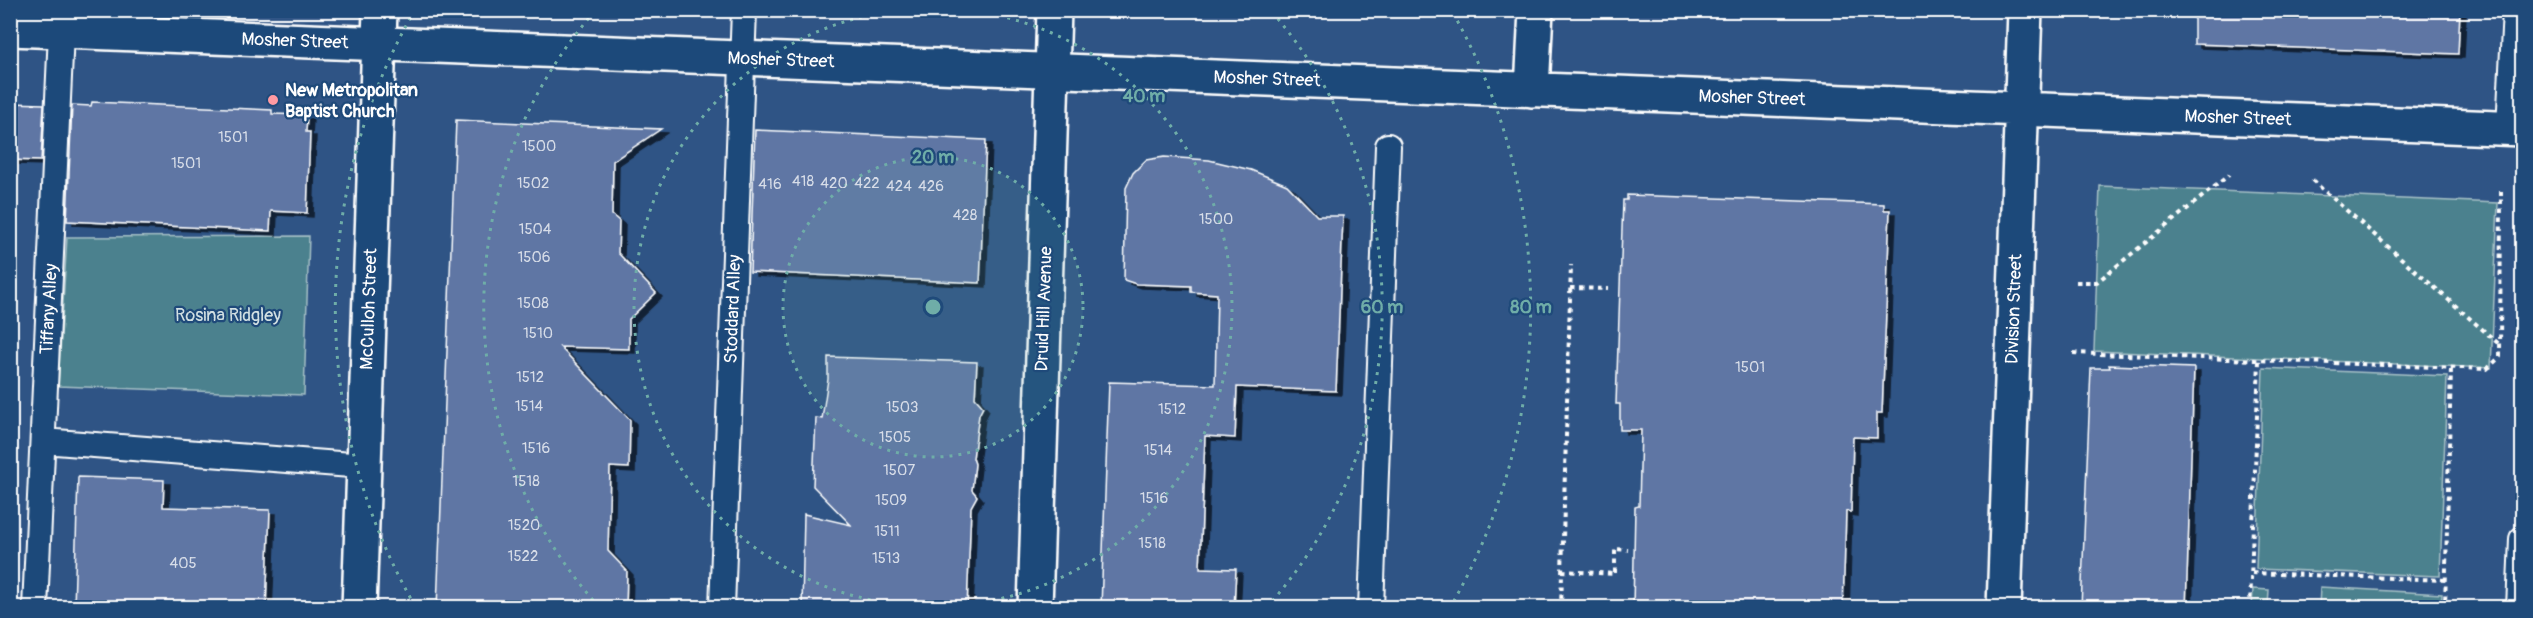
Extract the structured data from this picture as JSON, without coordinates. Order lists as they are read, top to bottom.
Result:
{
  "streets": {
    "street": [
      "Mosher Street",
      "McCulloh Street",
      "Druid Hill Avenue",
      "Division Street"
    ],
    "lane": ["Tiffany Alley", "Stoddard Alley"]
  },
  "crossings": [
    ["Mosher Street", "Tiffany Alley"],
    ["Mosher Street", "McCulloh Street"],
    ["Mosher Street", "Stoddard Alley"],
    ["Mosher Street", "Druid Hill Avenue"],
    ["Mosher Street", "Division Street"]
  ],
  "parks": ["Rosina Ridgley"],
  "places": ["New Metropolitan Baptist Church"],
  "house_numbers": [
    "1501",
    "1500",
    "1501",
    "418",
    "1502",
    "420",
    "422",
    "416",
    "424",
    "426",
    "428",
    "1500",
    "1504",
    "1506",
    "1508",
    "1510",
    "1501",
    "1512",
    "1514",
    "1503",
    "1512",
    "1505",
    "1516",
    "1514",
    "1507",
    "1518",
    "1516",
    "1509",
    "1520",
    "1511",
    "1518",
    "1522",
    "1513",
    "405"
  ],
  "rings": [
    "40 m",
    "20 m",
    "60 m",
    "80 m"
  ]
}
